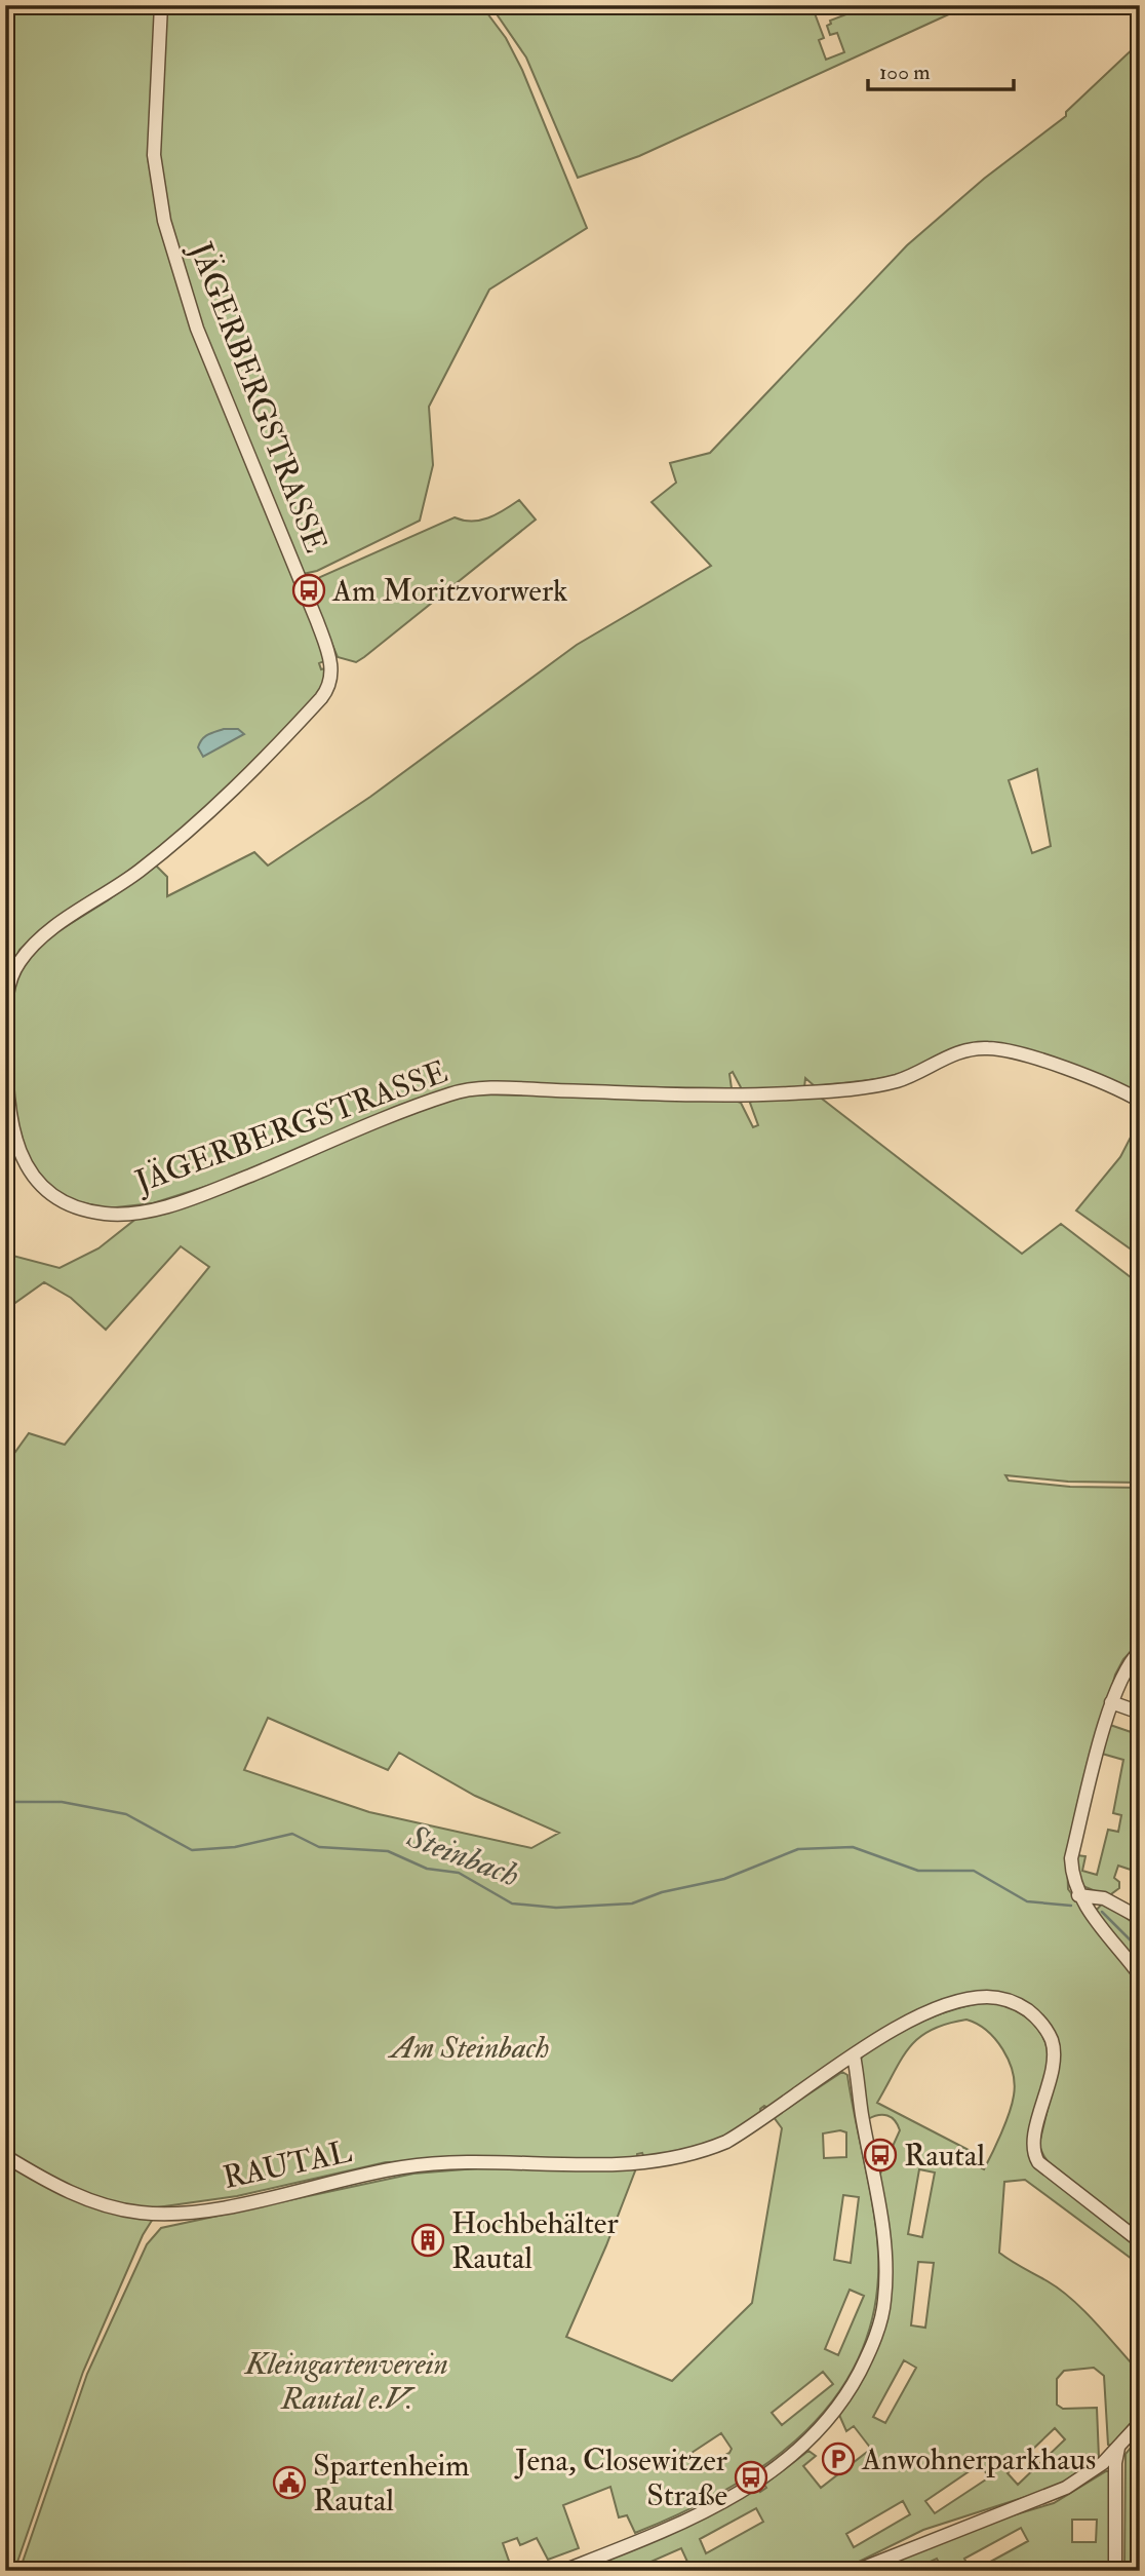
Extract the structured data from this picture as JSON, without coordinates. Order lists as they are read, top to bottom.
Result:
{
  "streets": {
    "street": ["JÄGERBERGSTRASSE", "RAUTAL"]
  },
  "water": ["Steinbach"],
  "parks": ["Am Steinbach", "Kleingartenverein Rautal e.V."],
  "places": {
    "bus stop": ["Am Moritzvorwerk", "Rautal", "Jena, Closewitzer Straße"],
    "building": ["Hochbehälter Rautal"],
    "parking": ["Anwohnerparkhaus"],
    "public building": ["Spartenheim Rautal"]
  },
  "scale_bar": "100 m"
}
